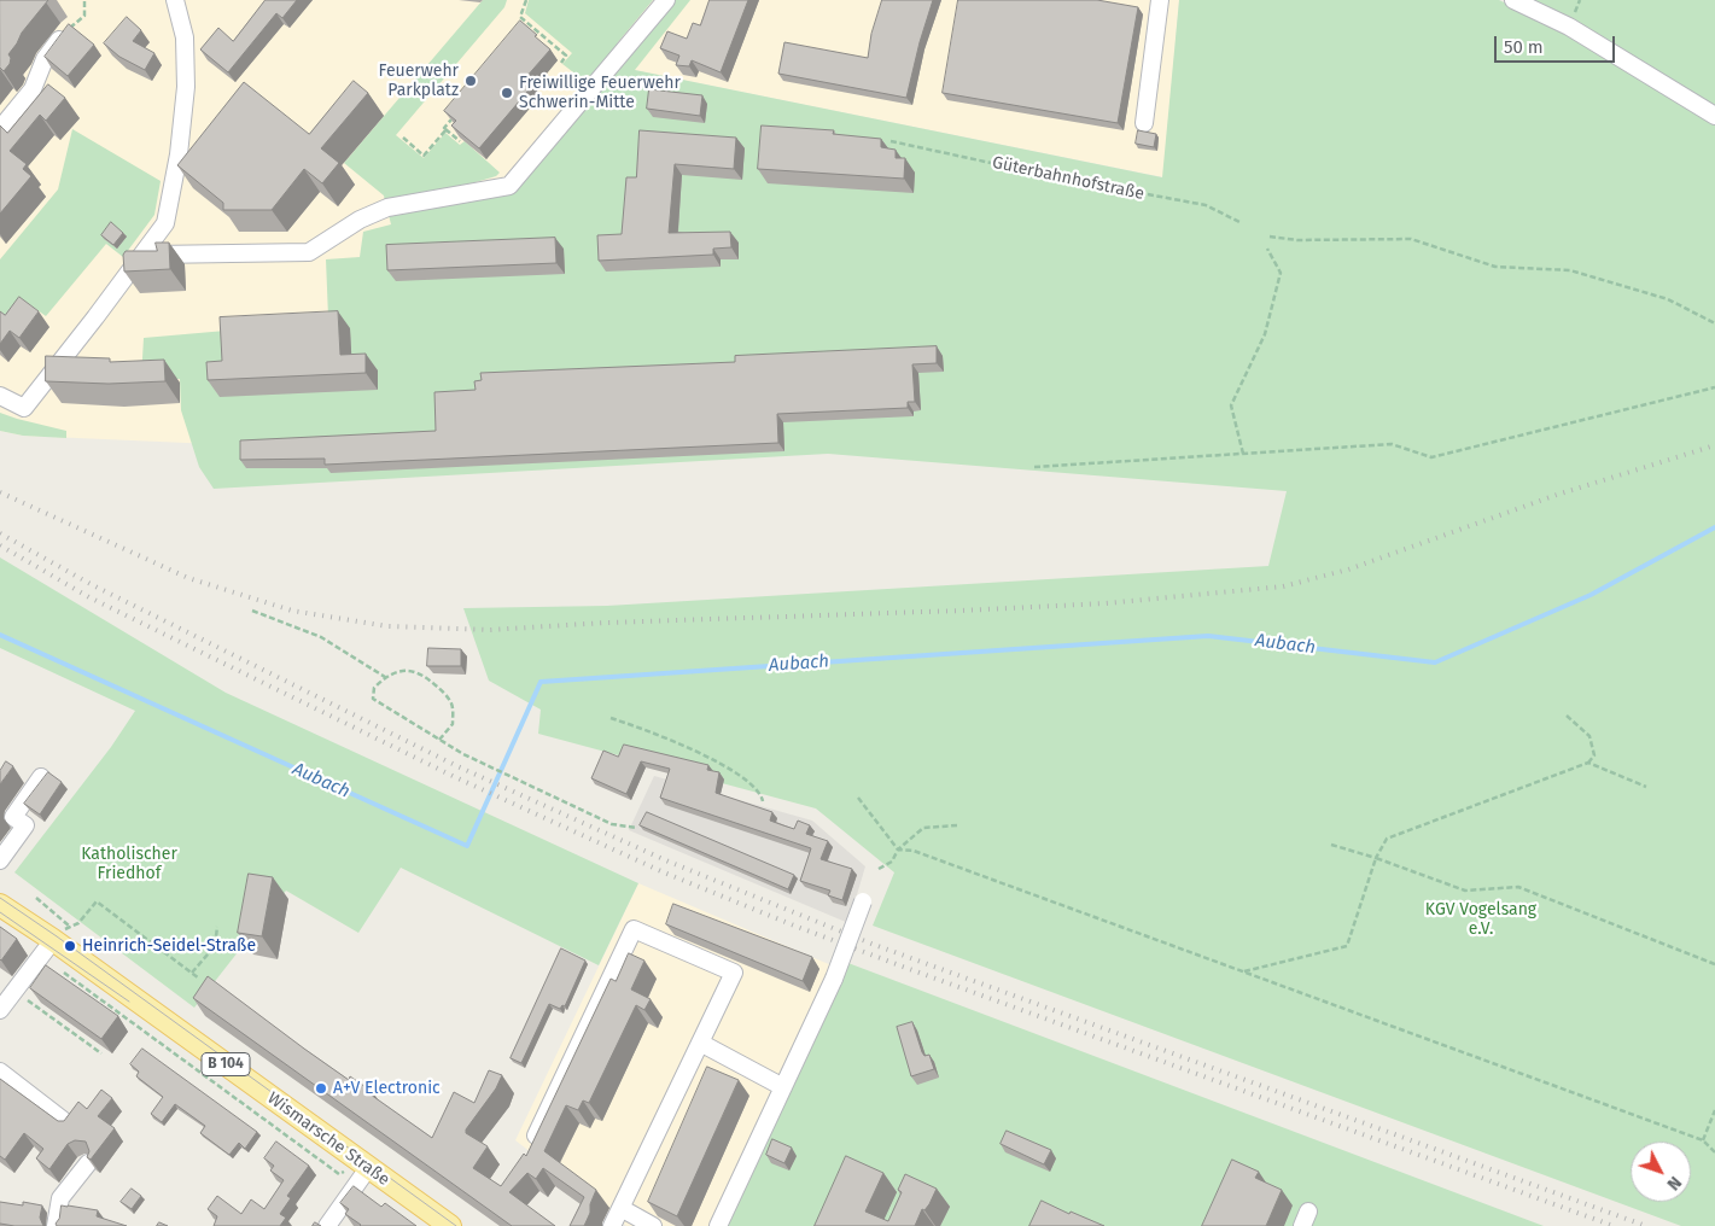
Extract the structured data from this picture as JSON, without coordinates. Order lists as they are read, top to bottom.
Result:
{
  "streets": {
    "main road": ["B 104", "Wismarsche Straße"],
    "path": ["Güterbahnhofstraße"]
  },
  "water": ["Aubach"],
  "parks": ["Katholischer Friedhof", "KGV Vogelsang e.V."],
  "places": [
    "Feuerwehr Parkplatz",
    "Freiwillige Feuerwehr Schwerin-Mitte",
    "Heinrich-Seidel-Straße",
    "A+V Electronic"
  ],
  "scale_bar": "50 m",
  "north": "bottom right"
}
